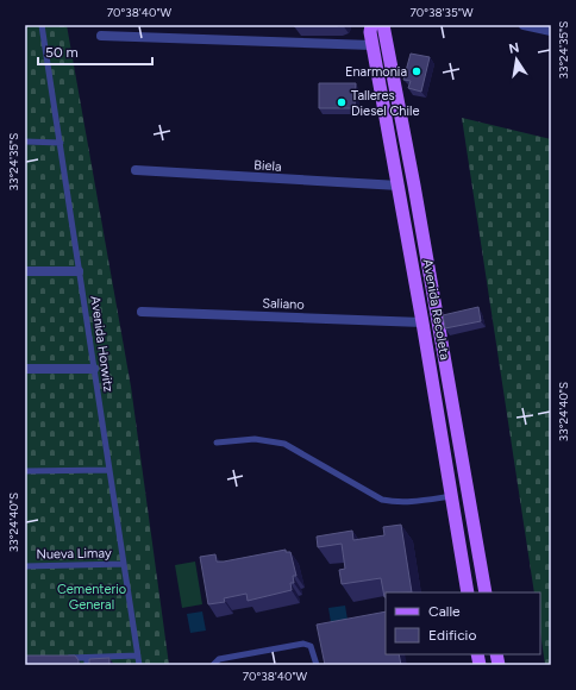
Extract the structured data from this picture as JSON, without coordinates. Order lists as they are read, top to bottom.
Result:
{
  "streets": {
    "main road": ["Avenida Recoleta"],
    "street": ["Biela", "Saliano"],
    "lane": ["Avenida Horwitz", "Nueva Limay"]
  },
  "crossings": [
    ["Biela", "Avenida Recoleta"],
    ["Saliano", "Avenida Recoleta"],
    ["Avenida Horwitz", "Nueva Limay"]
  ],
  "parks": ["Cementerio General"],
  "places": ["Enarmonia", "Talleres Diesel Chile"],
  "legend": ["Calle", "Edificio"],
  "scale_bar": "50 m",
  "north": "top",
  "coordinates": [
    "70°38'40\"W",
    "70°38'35\"W",
    "33°24'35\"S",
    "33°24'40\"S"
  ]
}
